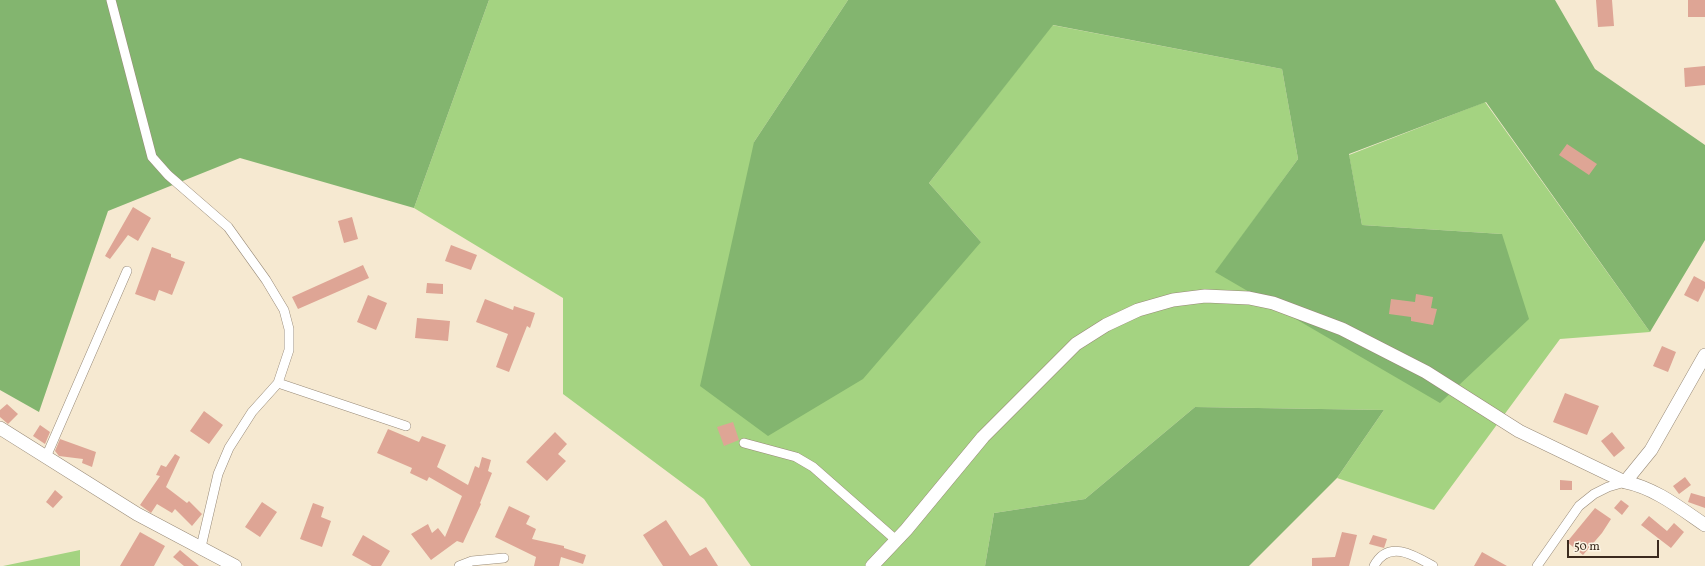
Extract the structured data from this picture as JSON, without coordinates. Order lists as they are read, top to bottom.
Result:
{
  "scale_bar": "50 m"
}
